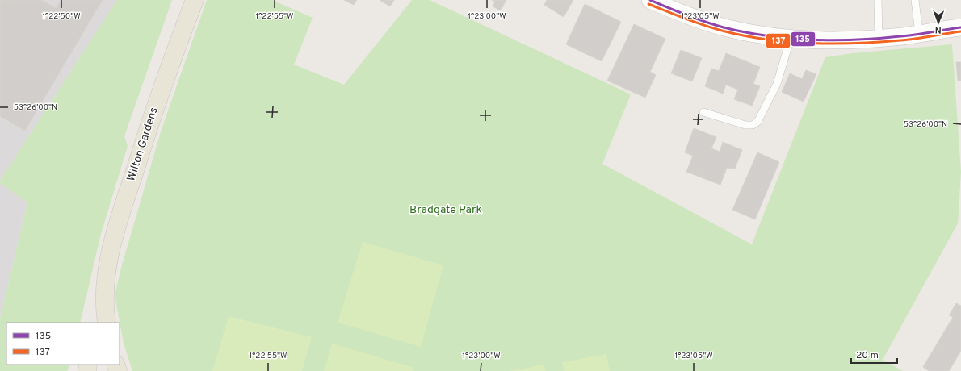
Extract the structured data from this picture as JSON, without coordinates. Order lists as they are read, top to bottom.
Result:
{
  "streets": {
    "main road": ["Wilton Gardens"]
  },
  "parks": ["Bradgate Park"],
  "lines": ["transit line 135", "transit line 137"],
  "legend": ["135", "137"],
  "scale_bar": "20 m",
  "north": "bottom",
  "coordinates": [
    "1°22'50\"W",
    "1°22'55\"W",
    "1°23'00\"W",
    "1°23'05\"W",
    "53°26'00\"N"
  ]
}
